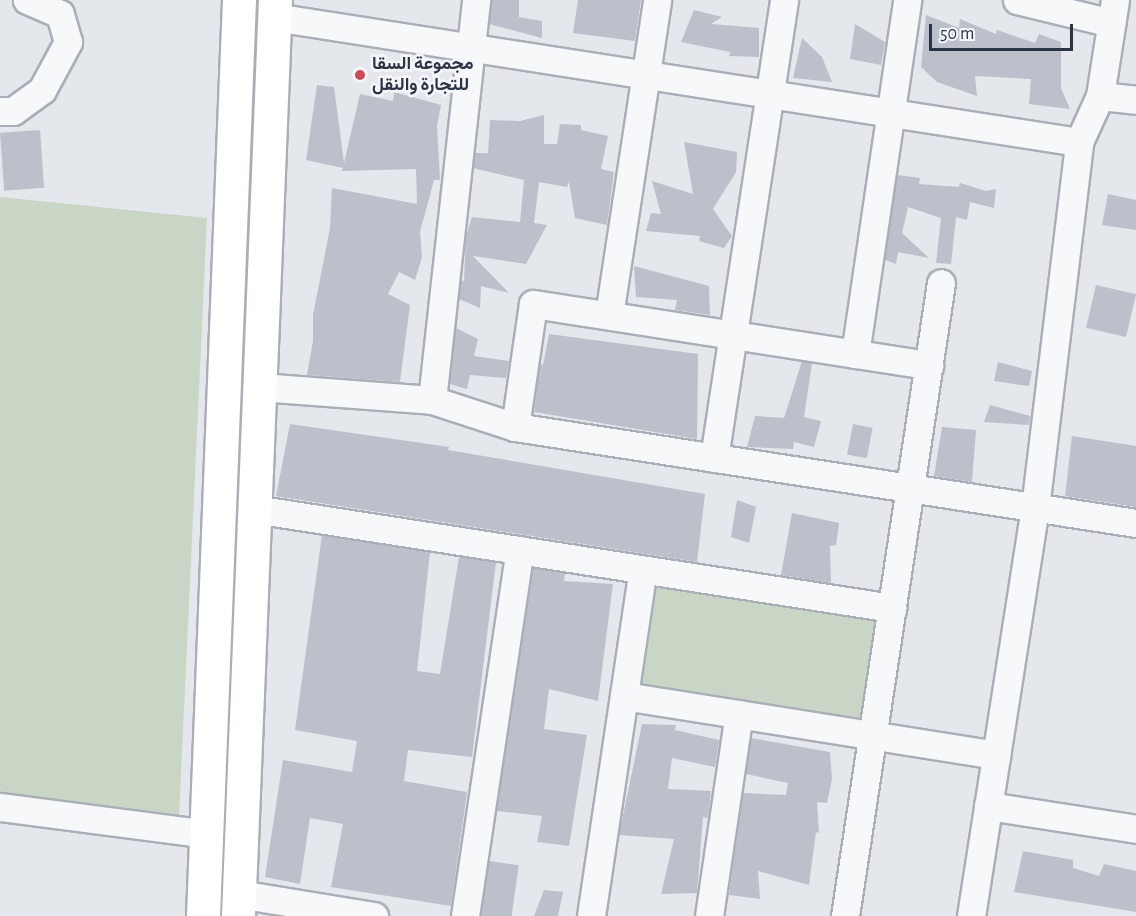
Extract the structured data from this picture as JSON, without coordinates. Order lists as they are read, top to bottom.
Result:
{
  "places": ["مجموعة السقا للتجارة والنقل"],
  "scale_bar": "50 m"
}
